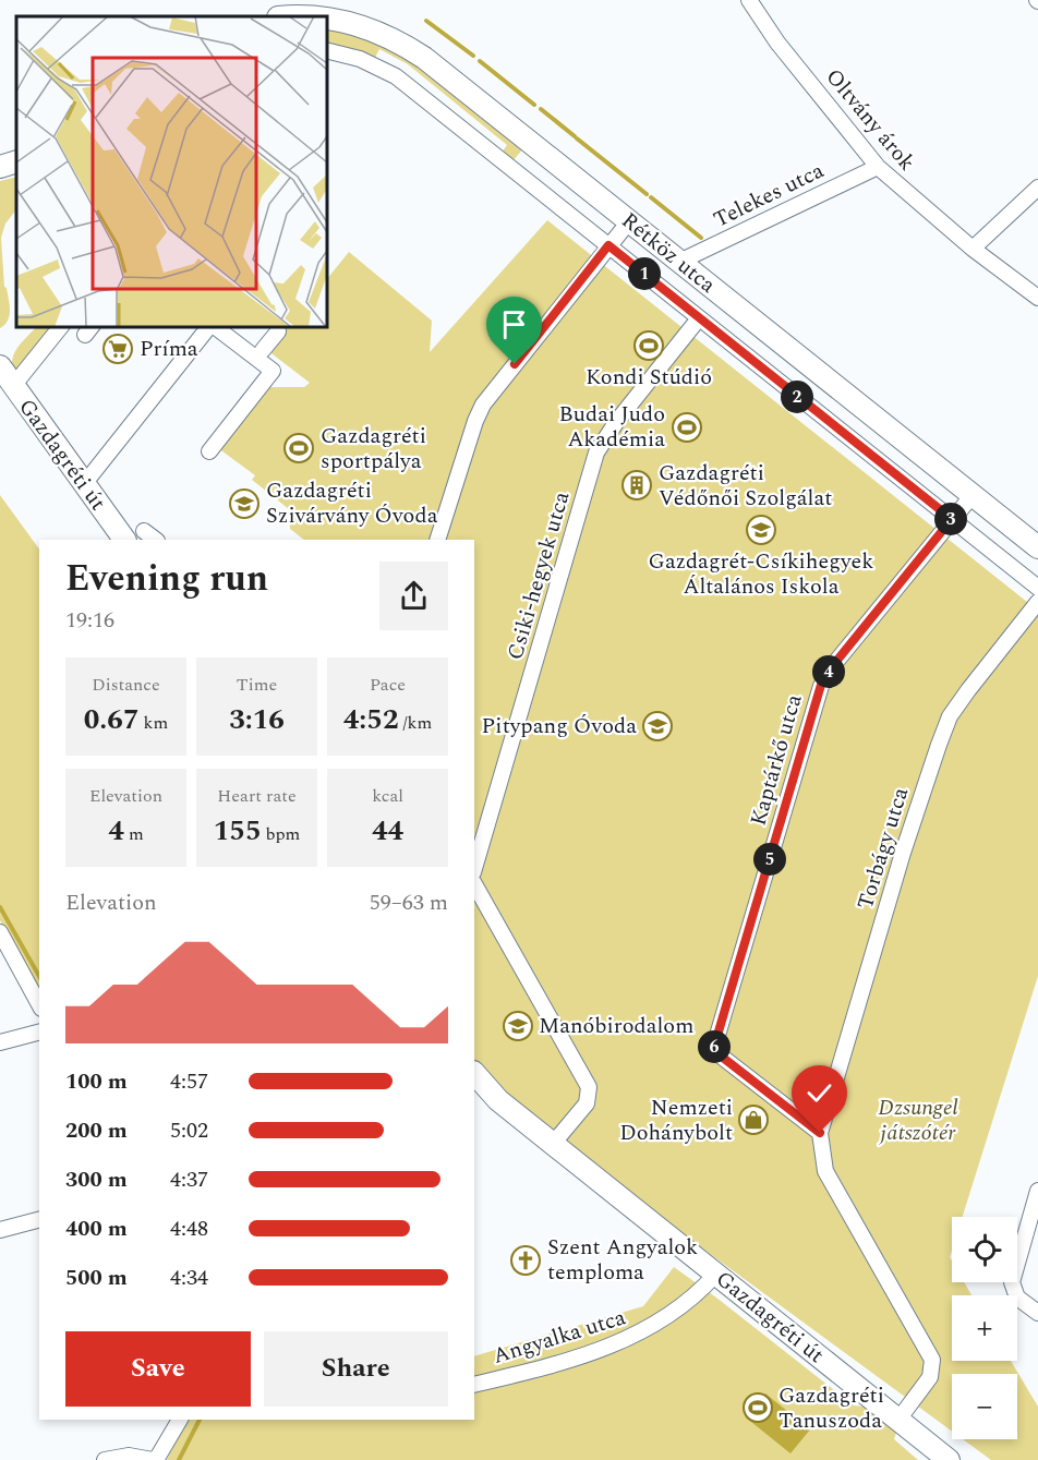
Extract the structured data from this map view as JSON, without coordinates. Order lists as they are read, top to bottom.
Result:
{
  "streets": {
    "street": [
      "Oltvány árok",
      "Telekes utca",
      "Rétköz utca",
      "Gazdagréti út",
      "Csiki-hegyek utca",
      "Kaptárkő utca",
      "Torbágy utca",
      "Angyalka utca"
    ]
  },
  "crossings": [
    ["Oltvány árok", "Telekes utca"],
    ["Telekes utca", "Rétköz utca"],
    ["Rétköz utca", "Csiki-hegyek utca"],
    ["Rétköz utca", "Kaptárkő utca"],
    ["Gazdagréti út", "Torbágy utca"],
    ["Gazdagréti út", "Angyalka utca"],
    ["Kaptárkő utca", "Torbágy utca"]
  ],
  "parks": ["Dzsungel játszótér"],
  "places": {
    "sports": [
      "Kondi Stúdió",
      "Budai Judo Akadémia",
      "Gazdagréti sportpálya",
      "Gazdagréti Tanuszoda"
    ],
    "supermarket": ["Príma"],
    "building": ["Gazdagréti Védőnői Szolgálat"],
    "school or university": [
      "Gazdagréti Szivárvány Óvoda",
      "Gazdagrét-Csíkihegyek Általános Iskola",
      "Pitypang Óvoda",
      "Manóbirodalom"
    ],
    "shop": ["Nemzeti Dohánybolt"],
    "church": ["Szent Angyalok temploma"]
  },
  "page": {
    "pins": [
      "1",
      "2",
      "3",
      "4",
      "5",
      "6"
    ],
    "heading": ["Evening run", "19:16"],
    "stats": [
      ["Distance", "0.67 km"],
      ["Time", "3:16"],
      ["Pace", "4:52 /km"],
      ["Elevation", "4 m"],
      ["Heart rate", "155 bpm"],
      ["kcal", "44"]
    ],
    "chart": ["Elevation", "59–63 m"],
    "list": [
      {
        "name": "100 m",
        "note": "4:57"
      },
      {
        "name": "200 m",
        "note": "5:02"
      },
      {
        "name": "300 m",
        "note": "4:37"
      },
      {
        "name": "400 m",
        "note": "4:48"
      },
      {
        "name": "500 m",
        "note": "4:34"
      }
    ],
    "map_buttons": ["+", "−"],
    "buttons": ["Save", "Share"]
  }
}
